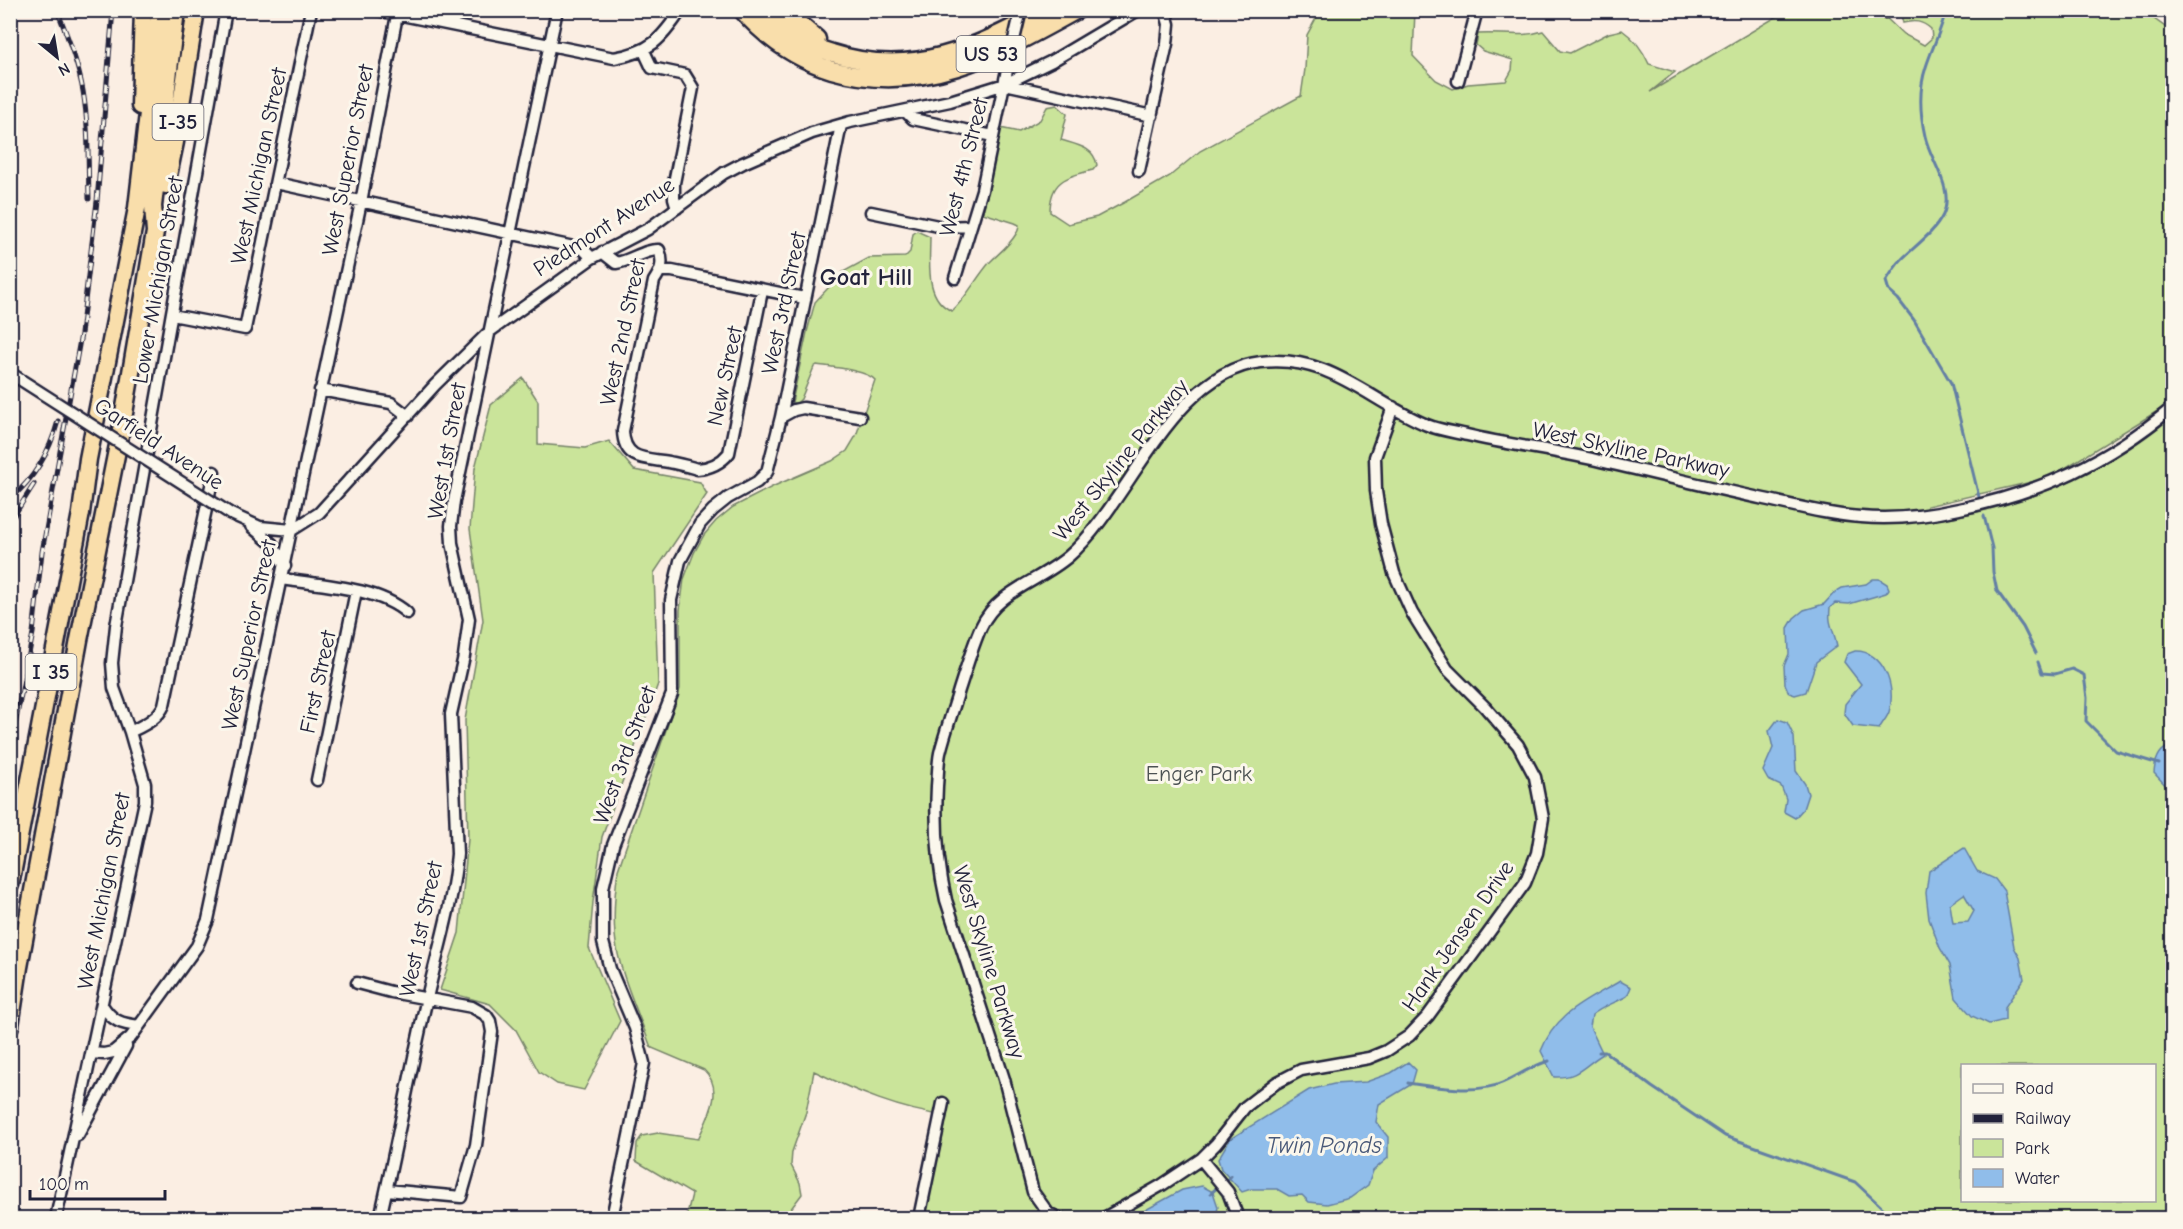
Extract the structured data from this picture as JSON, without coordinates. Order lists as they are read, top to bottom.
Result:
{
  "streets": {
    "highway": ["US 53", "I-35", "I 35"],
    "street": [
      "West Superior Street",
      "West Michigan Street",
      "West 4th Street",
      "Piedmont Avenue",
      "Lower Michigan Street",
      "West 3rd Street",
      "West 2nd Street",
      "New Street",
      "Garfield Avenue",
      "West Skyline Parkway",
      "West 1st Street",
      "First Street",
      "Hank Jensen Drive"
    ]
  },
  "crossings": [
    ["I-35", "I 35"],
    ["West Superior Street", "West Michigan Street"],
    ["West Superior Street", "Piedmont Avenue"],
    ["West Superior Street", "Garfield Avenue"],
    ["West Michigan Street", "Lower Michigan Street"],
    ["West 4th Street", "Piedmont Avenue"],
    ["Piedmont Avenue", "West 3rd Street"],
    ["Piedmont Avenue", "West 2nd Street"],
    ["Piedmont Avenue", "Garfield Avenue"],
    ["Piedmont Avenue", "West 1st Street"],
    ["West 2nd Street", "New Street"],
    ["West Skyline Parkway", "Hank Jensen Drive"]
  ],
  "districts": ["Goat Hill"],
  "water": ["Twin Ponds"],
  "parks": ["Enger Park"],
  "legend": [
    "Road",
    "Railway",
    "Park",
    "Water"
  ],
  "scale_bar": "100 m",
  "north": "bottom right"
}
